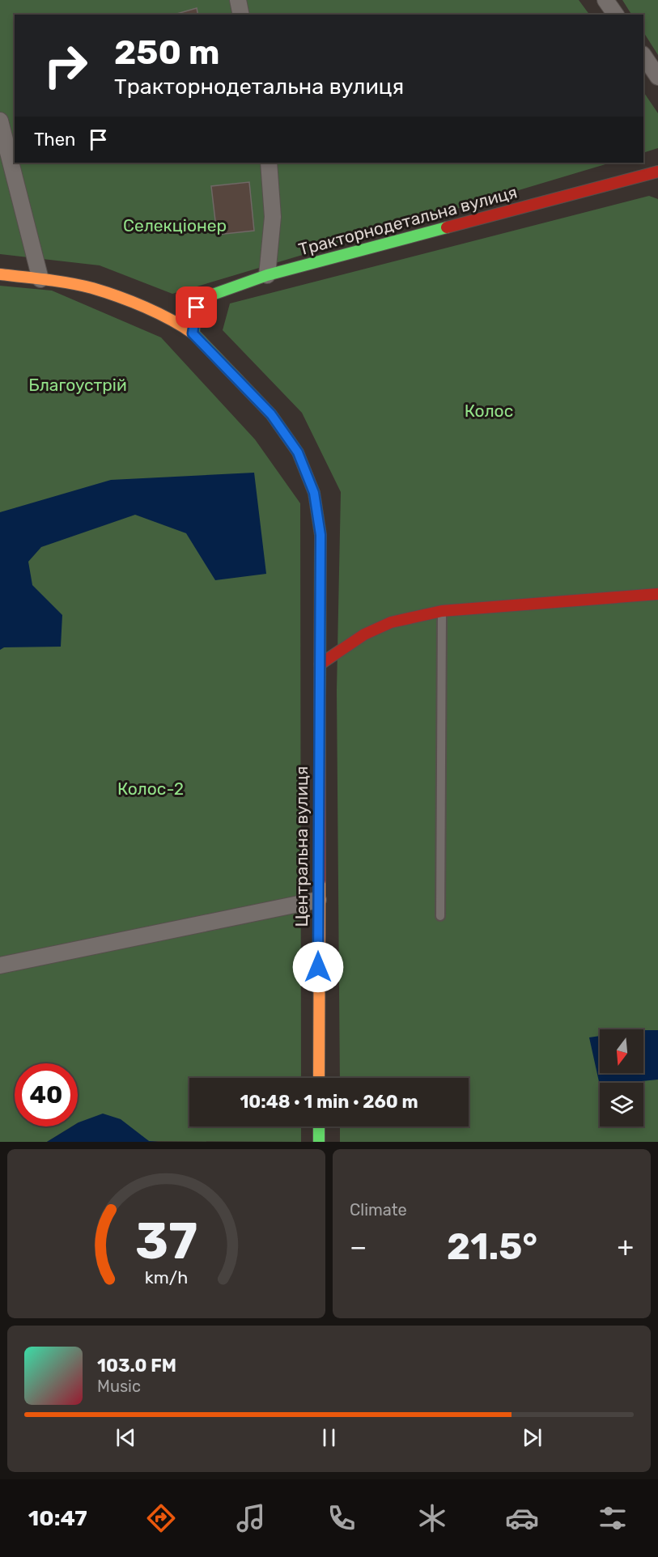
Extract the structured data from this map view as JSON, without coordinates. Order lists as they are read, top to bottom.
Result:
{
  "streets": {
    "street": ["Тракторнодетальна вулиця", "Центральна вулиця"]
  },
  "crossings": [
    ["Тракторнодетальна вулиця", "Центральна вулиця"]
  ],
  "parks": [
    "Селекціонер",
    "Благоустрій",
    "Колос",
    "Колос-2"
  ],
  "north": "bottom",
  "page": {
    "turn": ["250 m", "Тракторнодетальна вулиця"],
    "then": "Then",
    "limit": "40",
    "trip": "10:48 · 1 min · 260 m",
    "tile": "Climate",
    "heat": ["−", "21.5°", "+"],
    "song": ["103.0 FM", "Music"],
    "tabs": "10:47",
    "gauge": ["37", "km/h"]
  }
}
